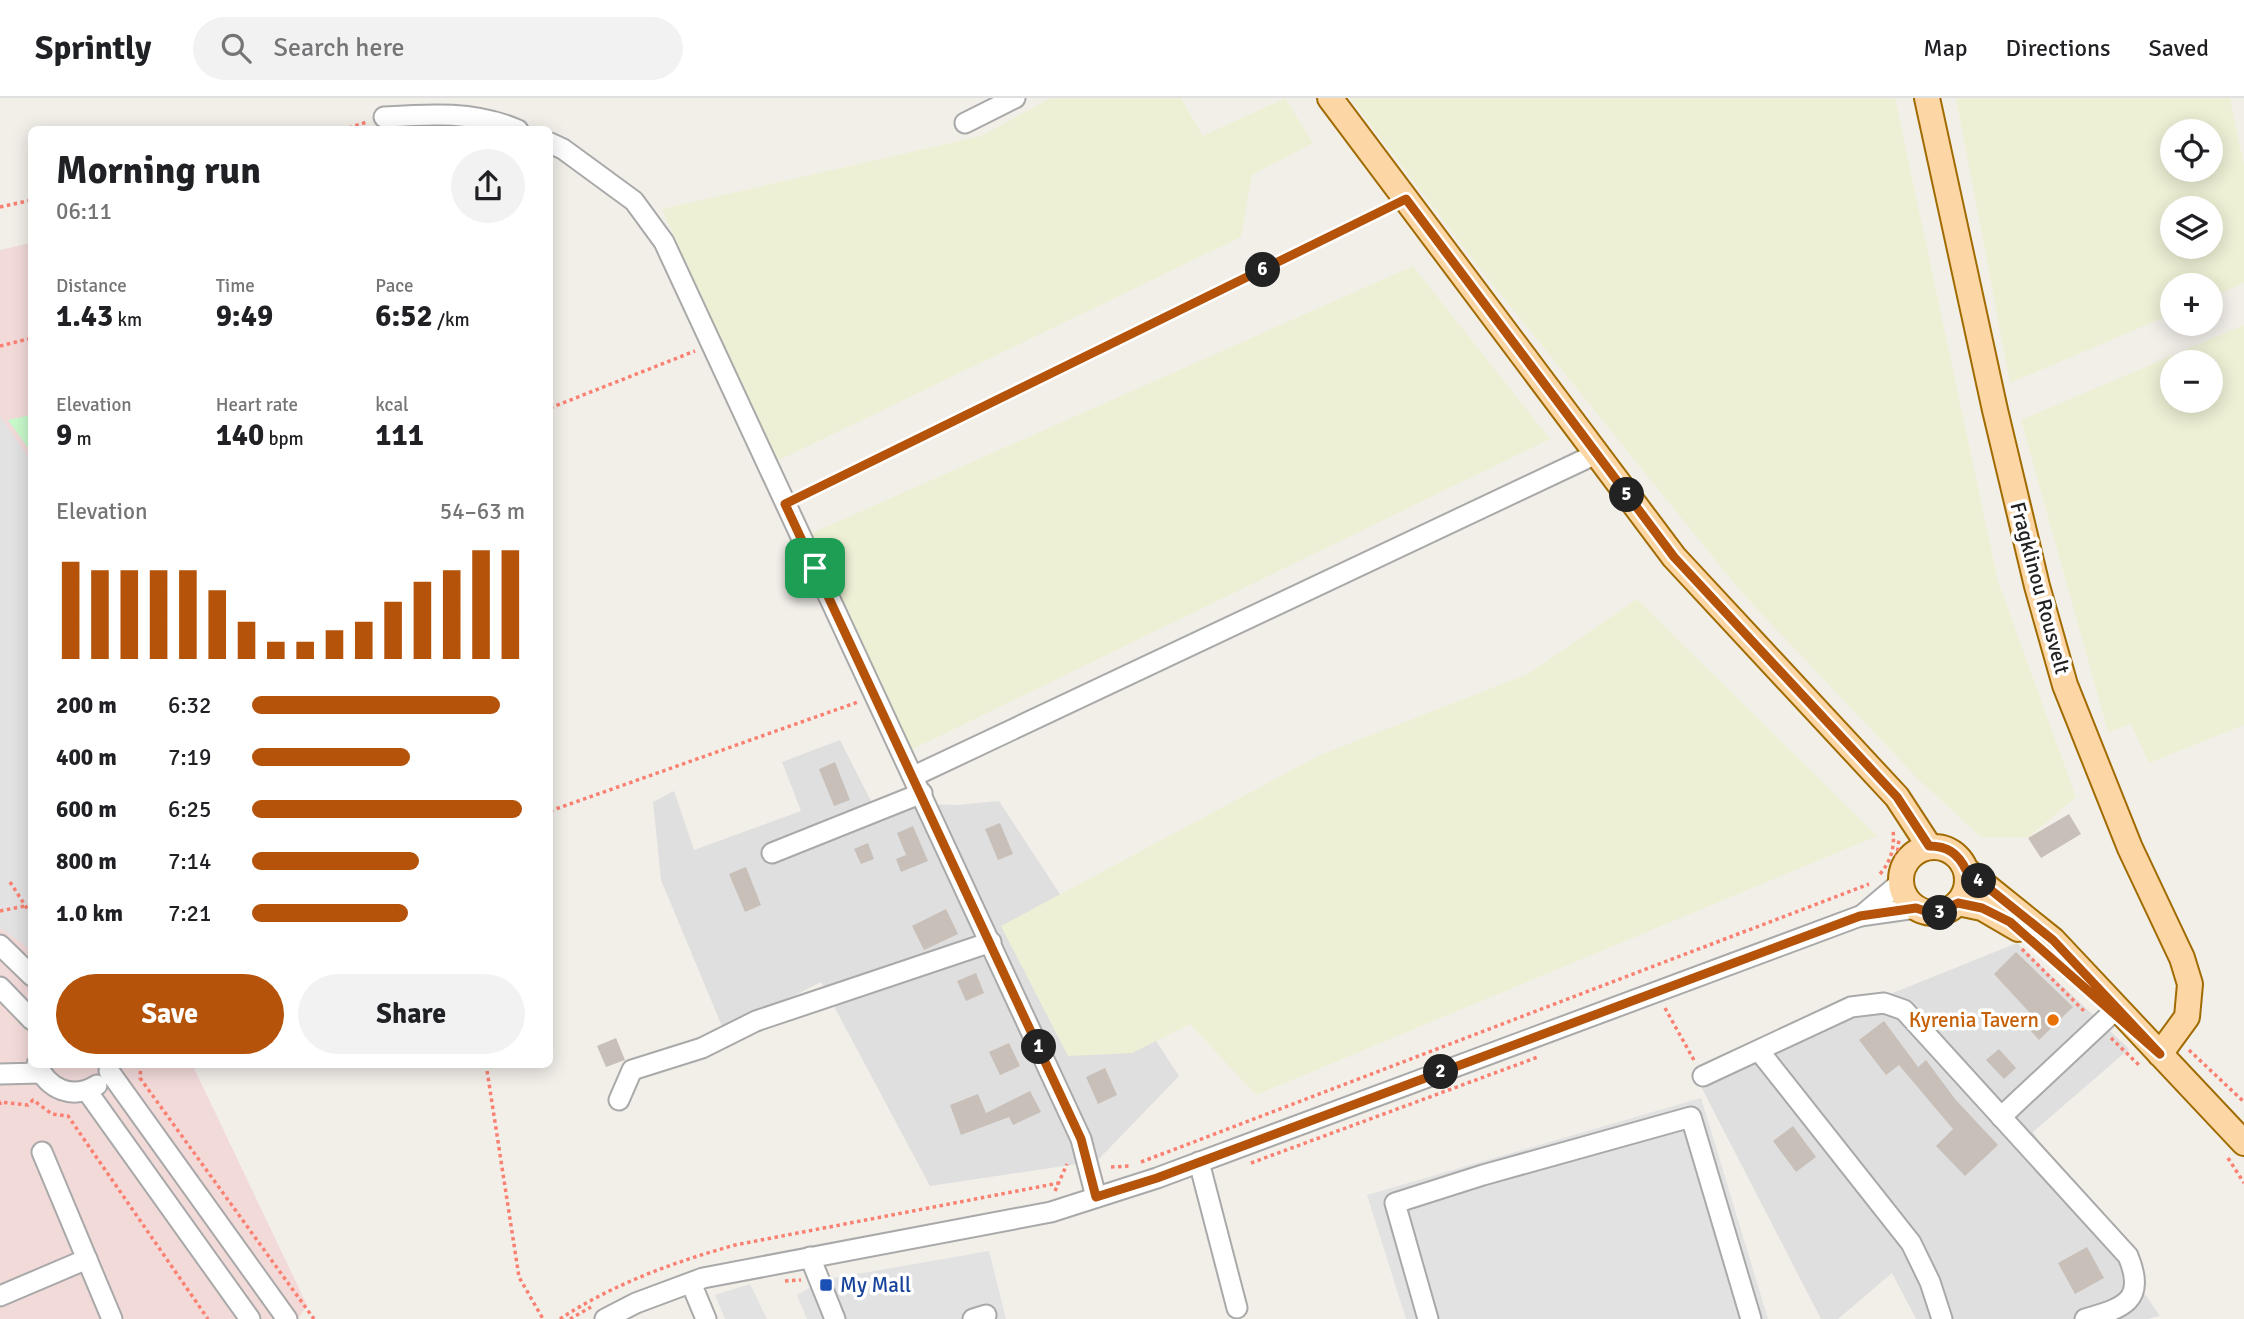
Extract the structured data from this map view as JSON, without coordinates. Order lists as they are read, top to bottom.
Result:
{
  "streets": {
    "main road": ["Fragklinou Rousvelt"]
  },
  "places": {
    "other": ["Kyrenia Tavern"],
    "transit": ["My Mall"]
  },
  "page": {
    "header": "Sprintly",
    "search": "Search here",
    "nav": ["Map", "Directions", "Saved"],
    "map_buttons": ["+", "−"],
    "heading": ["Morning run", "06:11"],
    "stats": [
      ["Distance", "1.43 km"],
      ["Time", "9:49"],
      ["Pace", "6:52 /km"],
      ["Elevation", "9 m"],
      ["Heart rate", "140 bpm"],
      ["kcal", "111"]
    ],
    "pins": [
      "6",
      "5",
      "4",
      "3",
      "1",
      "2"
    ],
    "chart": ["Elevation", "54–63 m"],
    "list": [
      {
        "name": "200 m",
        "note": "6:32"
      },
      {
        "name": "400 m",
        "note": "7:19"
      },
      {
        "name": "600 m",
        "note": "6:25"
      },
      {
        "name": "800 m",
        "note": "7:14"
      },
      {
        "name": "1.0 km",
        "note": "7:21"
      }
    ],
    "buttons": ["Save", "Share"]
  }
}
